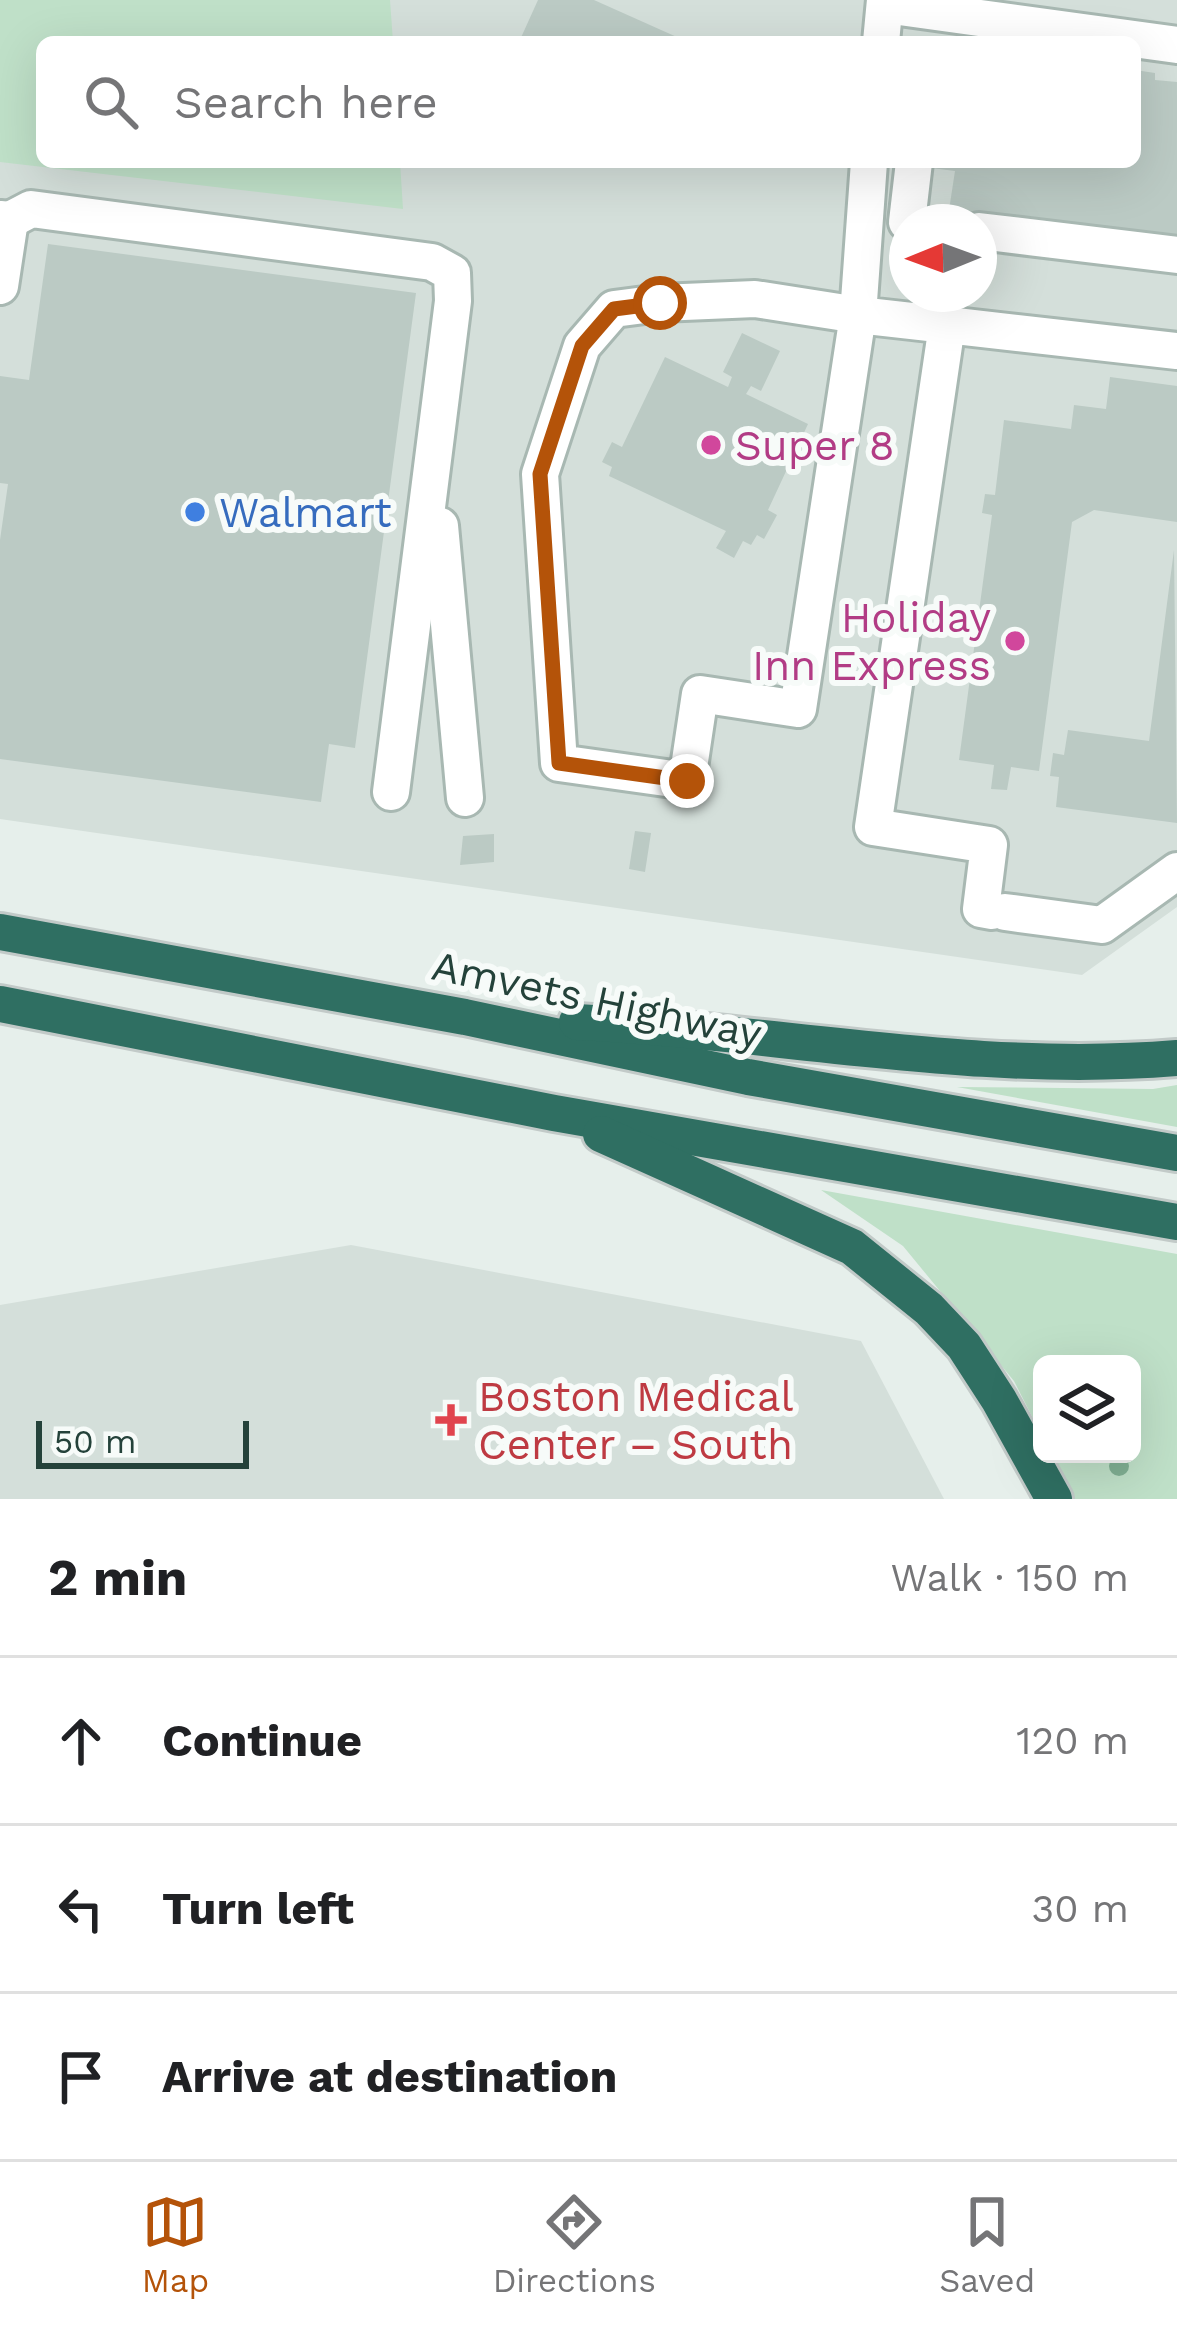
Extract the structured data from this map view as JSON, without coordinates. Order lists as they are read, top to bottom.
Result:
{
  "streets": {
    "highway": ["Amvets Highway"]
  },
  "places": {
    "other": ["Super 8", "Walmart", "Holiday Inn Express"],
    "health": ["Boston Medical Center – South"]
  },
  "scale_bar": "50 m",
  "north": "left",
  "page": {
    "search": "Search here",
    "scale": "50 m",
    "heading": ["2 min", "Walk · 150 m"],
    "list": [
      ["Continue", "120 m"],
      ["Turn left", "30 m"],
      "Arrive at destination"
    ],
    "nav": ["Map", "Directions", "Saved"]
  }
}
